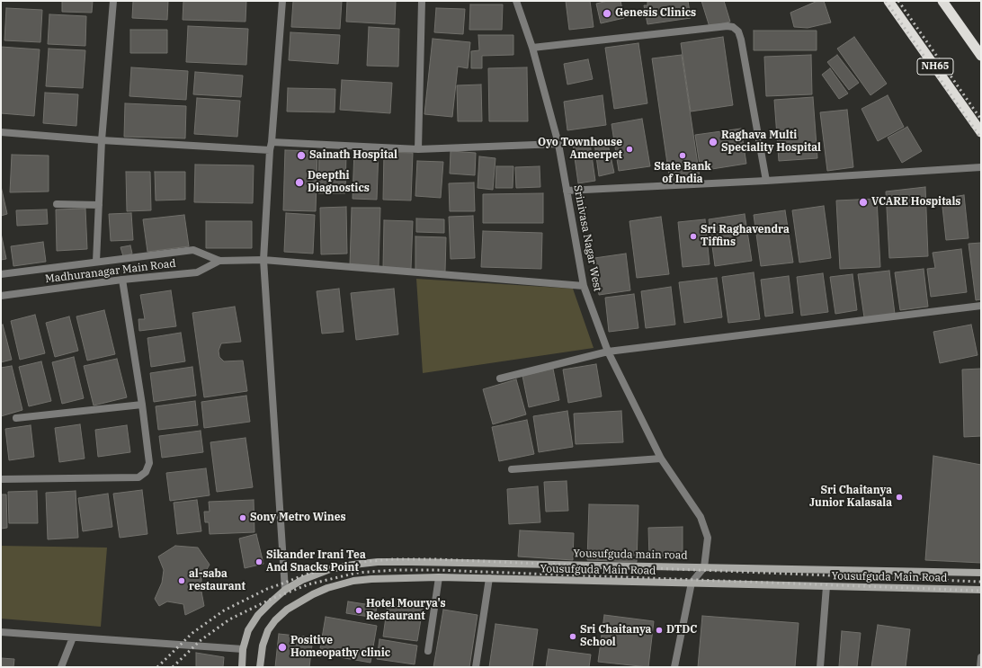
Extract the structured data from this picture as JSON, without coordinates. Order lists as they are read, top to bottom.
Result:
{
  "streets": {
    "highway": ["NH65"],
    "main road": ["Yousufguda main road", "Yousufguda Main Road"],
    "street": ["Srinivasa Nagar West", "Madhuranagar Main Road"]
  },
  "crossings": [
    ["Srinivasa Nagar West", "Madhuranagar Main Road"],
    ["Srinivasa Nagar West", "Yousufguda main road"]
  ],
  "places": [
    "Genesis Clinics",
    "Raghava Multi Speciality Hospital",
    "Oyo Townhouse Ameerpet",
    "Sainath Hospital",
    "State Bank of India",
    "Deepthi Diagnostics",
    "VCARE Hospitals",
    "Sri Raghavendra Tiffins",
    "Sri Chaitanya Junior Kalasala",
    "Sony Metro Wines",
    "Sikander Irani Tea And Snacks Point",
    "al-saba restaurant",
    "Hotel Mourya's Restaurant",
    "DTDC",
    "Sri Chaitanya School",
    "Positive Homeopathy clinic"
  ]
}
